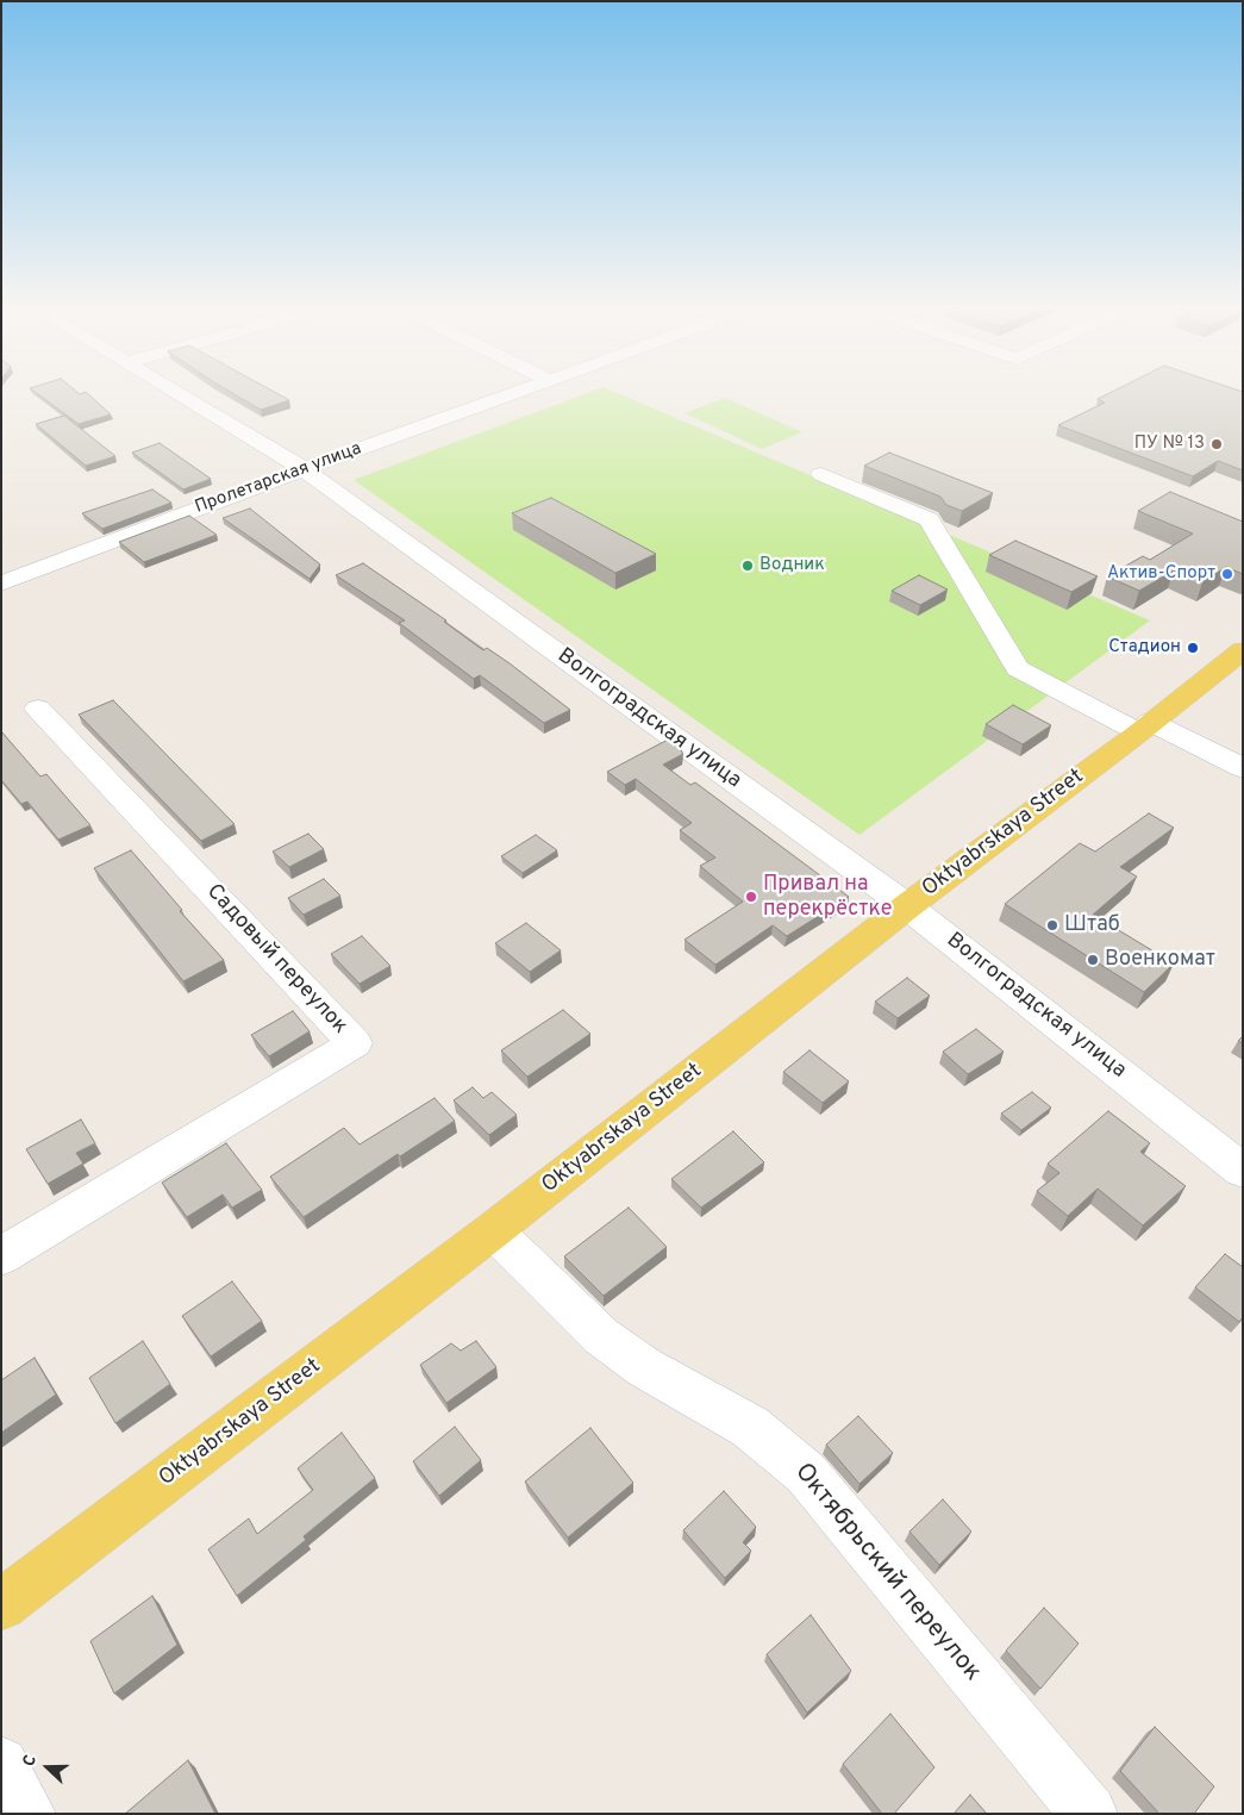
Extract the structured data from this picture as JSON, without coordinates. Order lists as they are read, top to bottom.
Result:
{
  "streets": {
    "main road": ["Oktyabrskaya Street"],
    "street": [
      "Пролетарская улица",
      "Волгоградская улица",
      "Садовый переулок",
      "Октябрьский переулок"
    ]
  },
  "crossings": [
    ["Пролетарская улица", "Волгоградская улица"],
    ["Волгоградская улица", "Oktyabrskaya Street"],
    ["Oktyabrskaya Street", "Октябрьский переулок"]
  ],
  "places": [
    "ПУ № 13",
    "Водник",
    "Актив-Спорт",
    "Стадион",
    "Привал на перекрёстке",
    "Штаб",
    "Военкомат"
  ],
  "north": "left"
}
